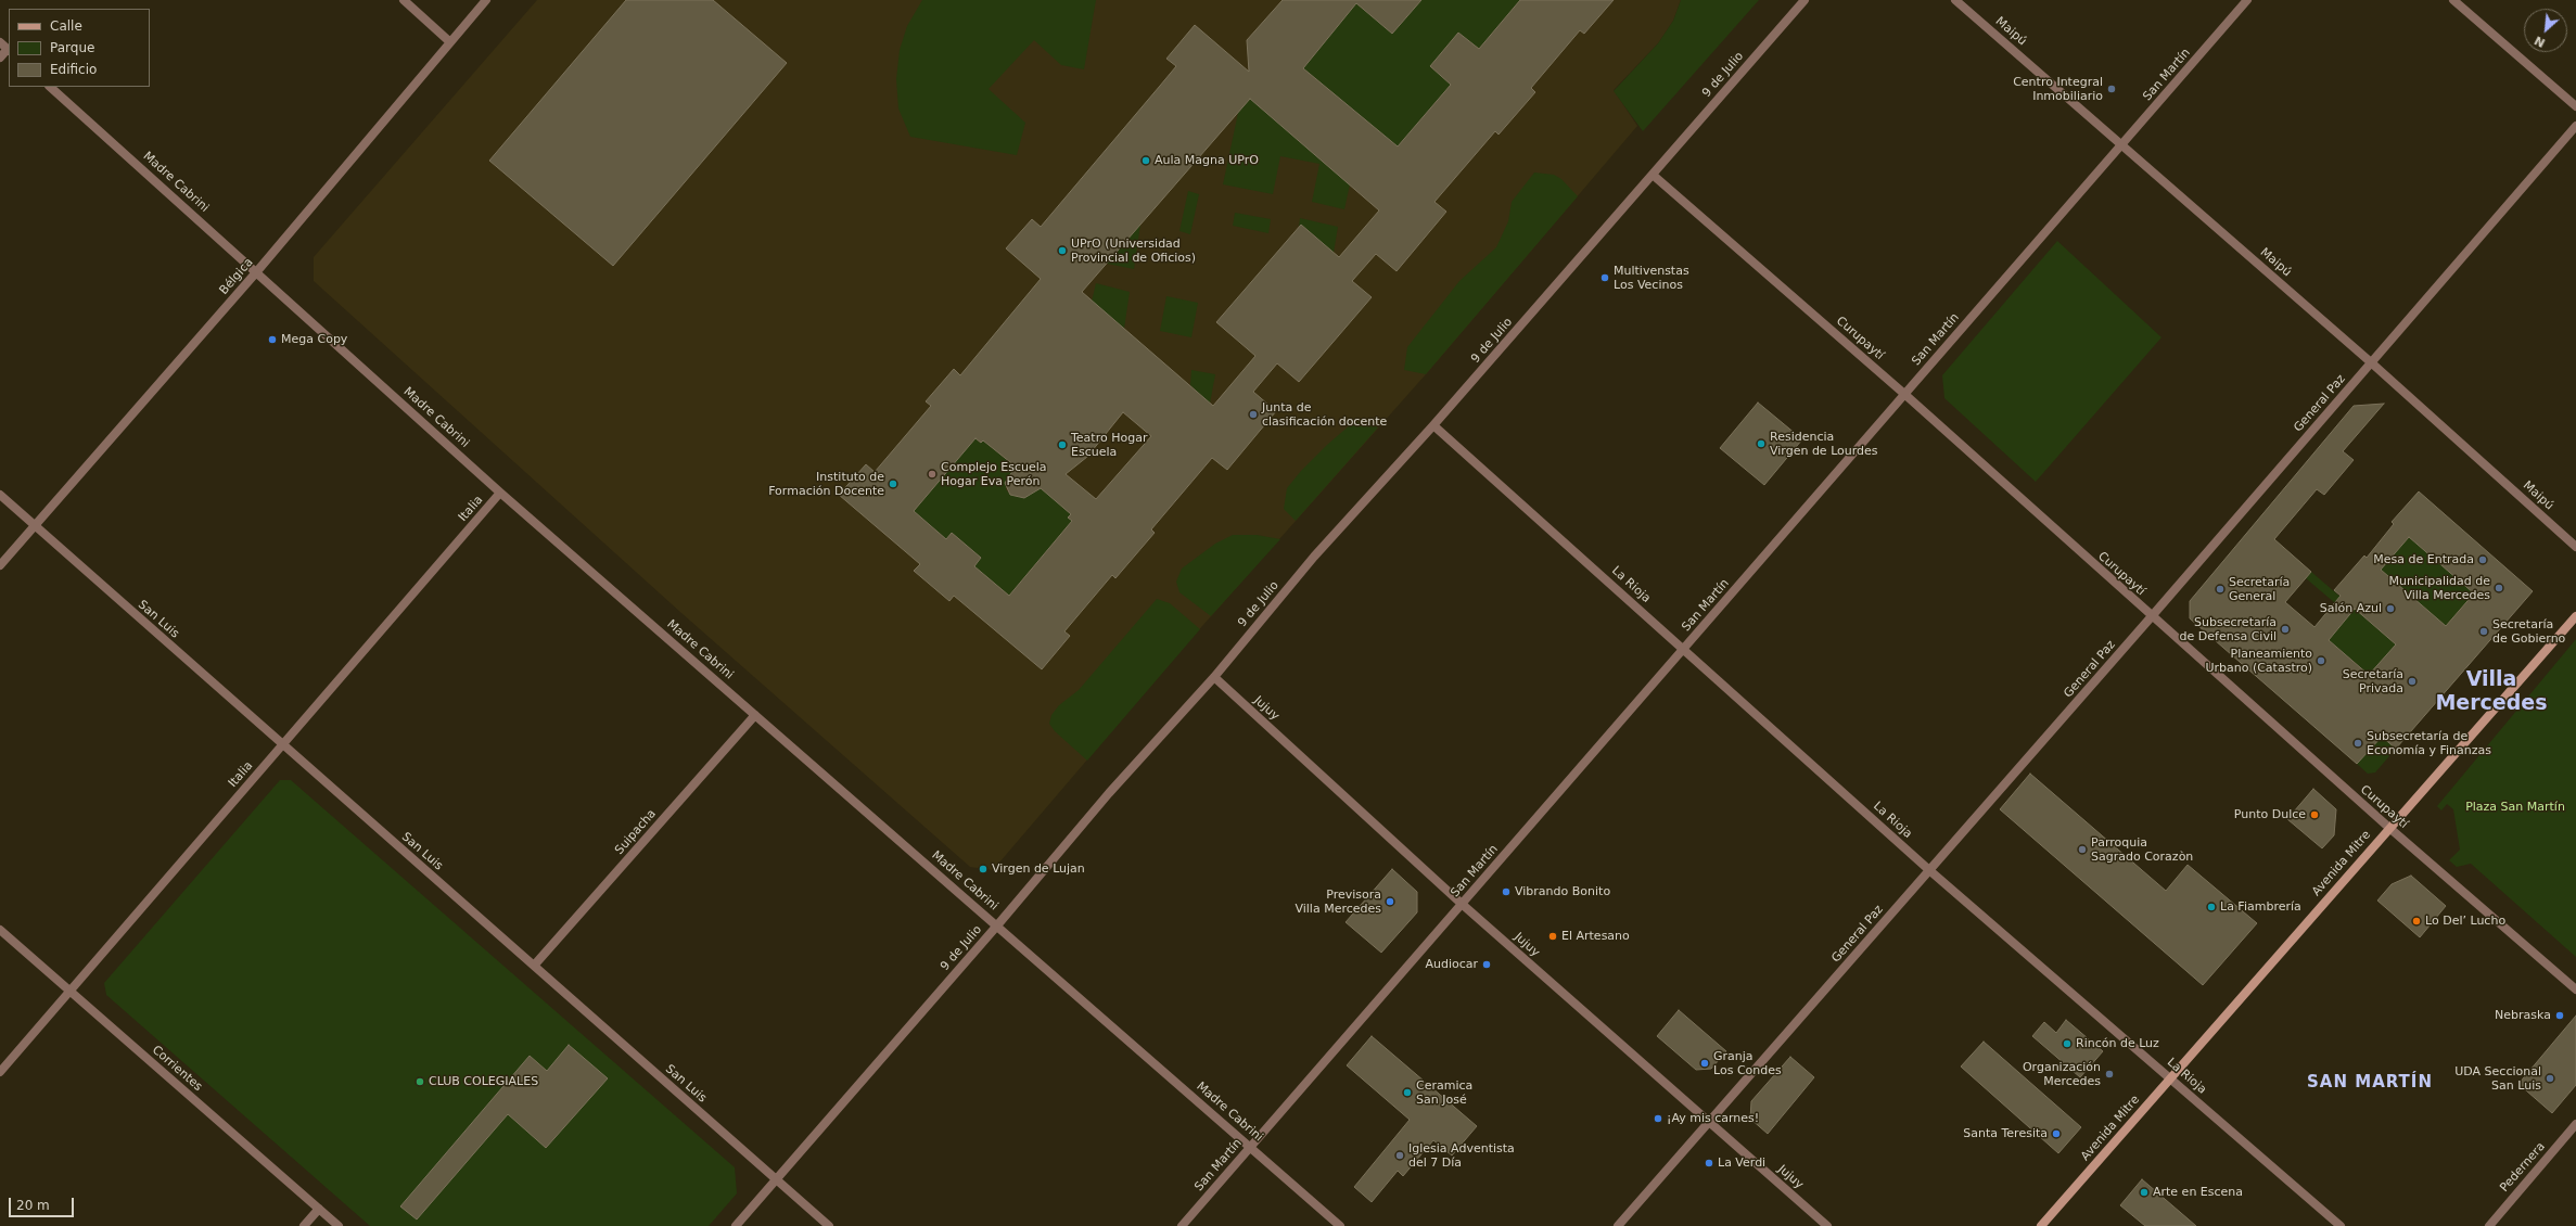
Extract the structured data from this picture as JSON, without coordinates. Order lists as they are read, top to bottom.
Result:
{
  "streets": {
    "main road": ["Avenida Mitre"],
    "street": [
      "Maipú",
      "9 de Julio",
      "San Martín",
      "Madre Cabrini",
      "Bélgica",
      "Curupaytí",
      "General Paz",
      "Italia",
      "La Rioja",
      "San Luis",
      "Jujuy",
      "Suipacha",
      "Corrientes",
      "Pedernera"
    ]
  },
  "crossings": [
    ["Maipú", "San Martín"],
    ["Maipú", "General Paz"],
    ["9 de Julio", "Madre Cabrini"],
    ["9 de Julio", "Curupaytí"],
    ["9 de Julio", "La Rioja"],
    ["9 de Julio", "San Luis"],
    ["9 de Julio", "Jujuy"],
    ["San Martín", "Madre Cabrini"],
    ["San Martín", "Curupaytí"],
    ["San Martín", "La Rioja"],
    ["San Martín", "Jujuy"],
    ["Madre Cabrini", "Bélgica"],
    ["Madre Cabrini", "Italia"],
    ["Madre Cabrini", "Suipacha"],
    ["Bélgica", "San Luis"],
    ["Curupaytí", "General Paz"],
    ["Curupaytí", "Avenida Mitre"],
    ["General Paz", "La Rioja"],
    ["General Paz", "Jujuy"],
    ["Italia", "San Luis"],
    ["Italia", "Corrientes"],
    ["La Rioja", "Avenida Mitre"],
    ["San Luis", "Suipacha"]
  ],
  "districts": ["Villa Mercedes", "SAN MARTÍN"],
  "parks": ["Plaza San Martín"],
  "places": [
    "Centro Integral Inmobiliario",
    "Aula Magna UPrO",
    "UPrO (Universidad Provincial de Oficios)",
    "Multivenstas Los Vecinos",
    "Mega Copy",
    "Junta de clasificación docente",
    "Residencia Virgen de Lourdes",
    "Teatro Hogar Escuela",
    "Complejo Escuela Hogar Eva Perón",
    "Instituto de Formación Docente",
    "Mesa de Entrada",
    "Municipalidad de Villa Mercedes",
    "Secretaría General",
    "Salón Azul",
    "Subsecretaría de Defensa Civil",
    "Secretaría de Gobierno",
    "Planeamiento Urbano (Catastro)",
    "Secretaría Privada",
    "Subsecretaría de Economía y Finanzas",
    "Punto Dulce",
    "Parroquia Sagrado Corazòn",
    "Virgen de Lujan",
    "Vibrando Bonito",
    "Previsora Villa Mercedes",
    "La Fiambrería",
    "Lo Del’ Lucho",
    "El Artesano",
    "Audiocar",
    "Nebraska",
    "Rincón de Luz",
    "Granja Los Condes",
    "Organización Mercedes",
    "UDA Seccional San Luis",
    "CLUB COLEGIALES",
    "Ceramica San José",
    "¡Ay mis carnes!",
    "Santa Teresita",
    "Iglesia Adventista del 7 Día",
    "La Verdi",
    "Arte en Escena"
  ],
  "legend": ["Calle", "Parque", "Edificio"],
  "scale_bar": "20 m",
  "north": "bottom left"
}
